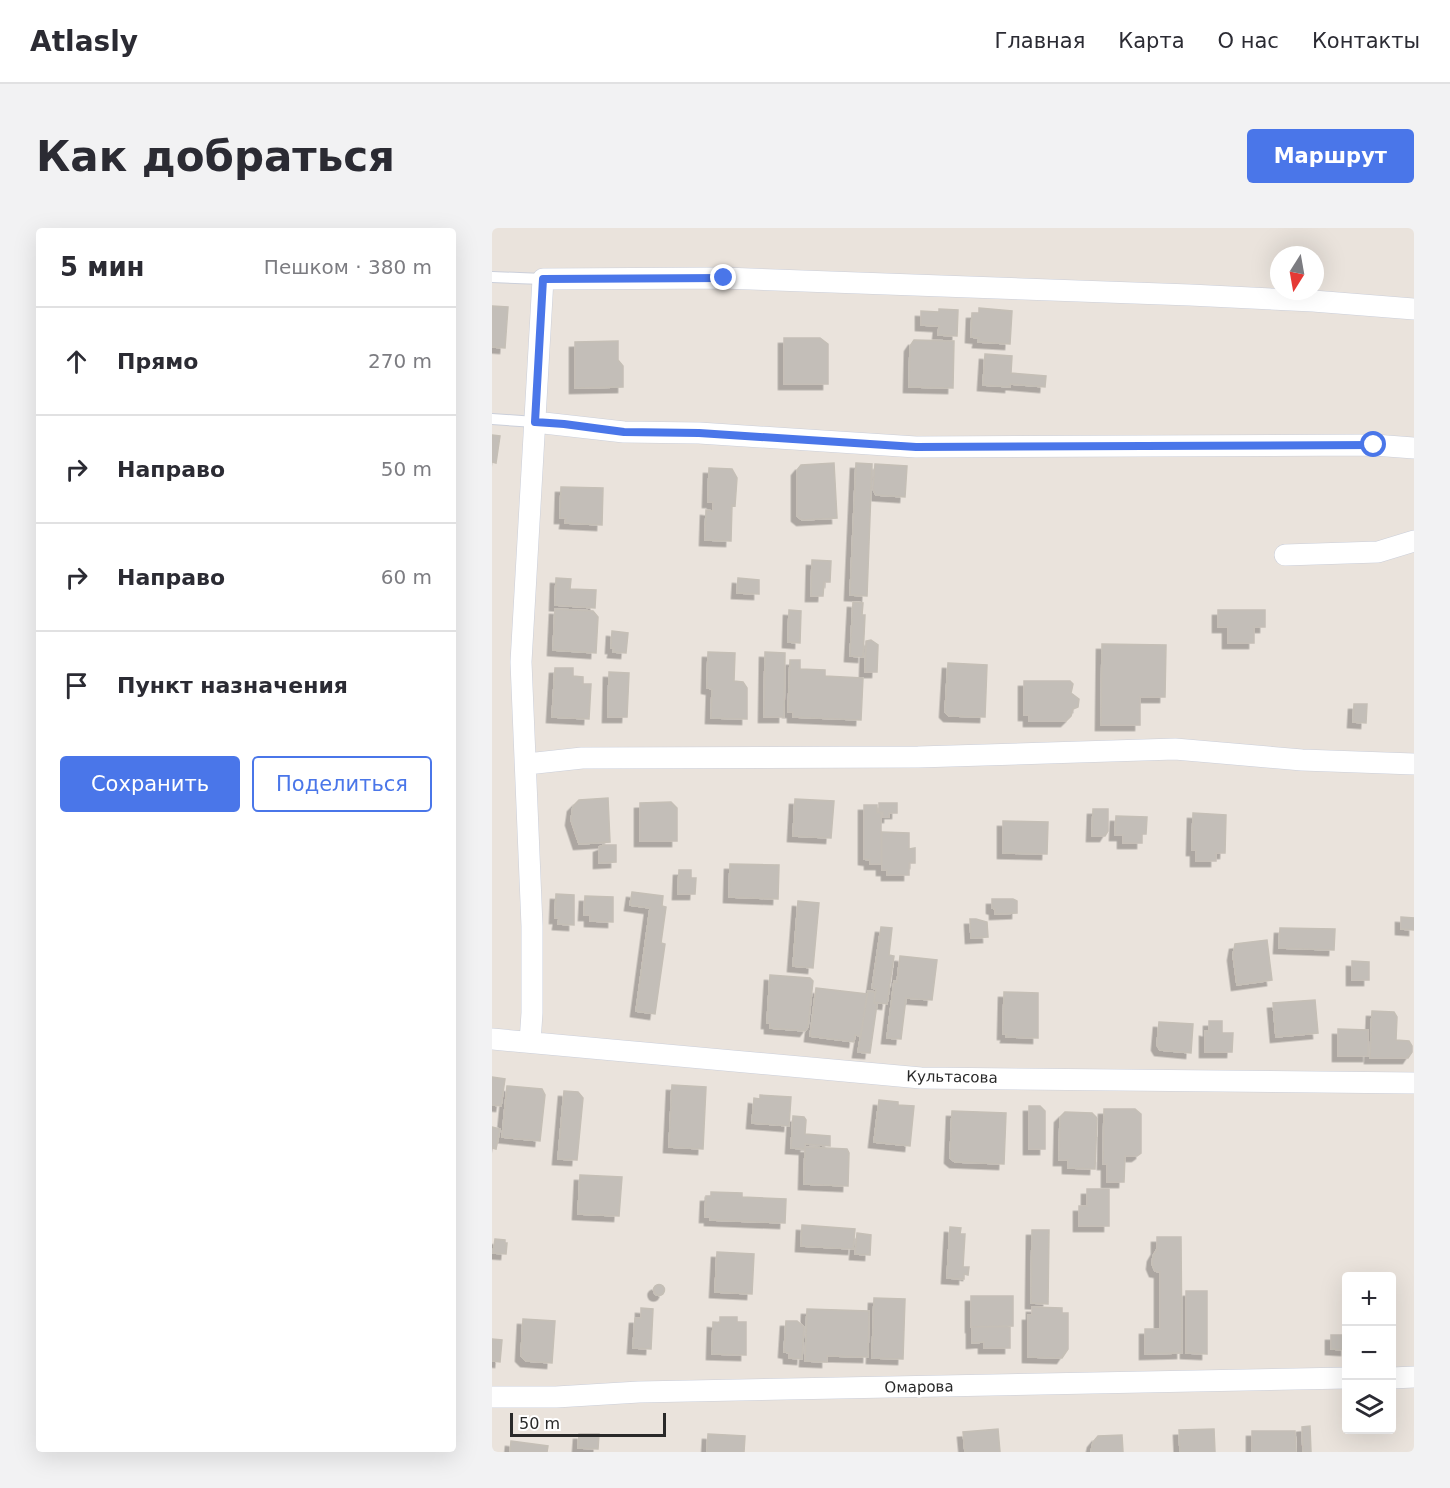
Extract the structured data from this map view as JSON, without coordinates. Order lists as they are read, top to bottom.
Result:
{
  "streets": {
    "street": ["Культасова", "Омарова"]
  },
  "scale_bar": "50 m",
  "north": "bottom",
  "page": {
    "header": "Atlasly",
    "nav": [
      "Главная",
      "Карта",
      "О нас",
      "Контакты"
    ],
    "buttons": [
      "Маршрут",
      ["Сохранить", "Поделиться"]
    ],
    "title": "Как добраться",
    "heading": ["5 мин", "Пешком · 380 m"],
    "list": [
      ["Прямо", "270 m"],
      ["Направо", "50 m"],
      ["Направо", "60 m"],
      "Пункт назначения"
    ],
    "map_buttons": ["+", "−"],
    "scale": "50 m"
  }
}
